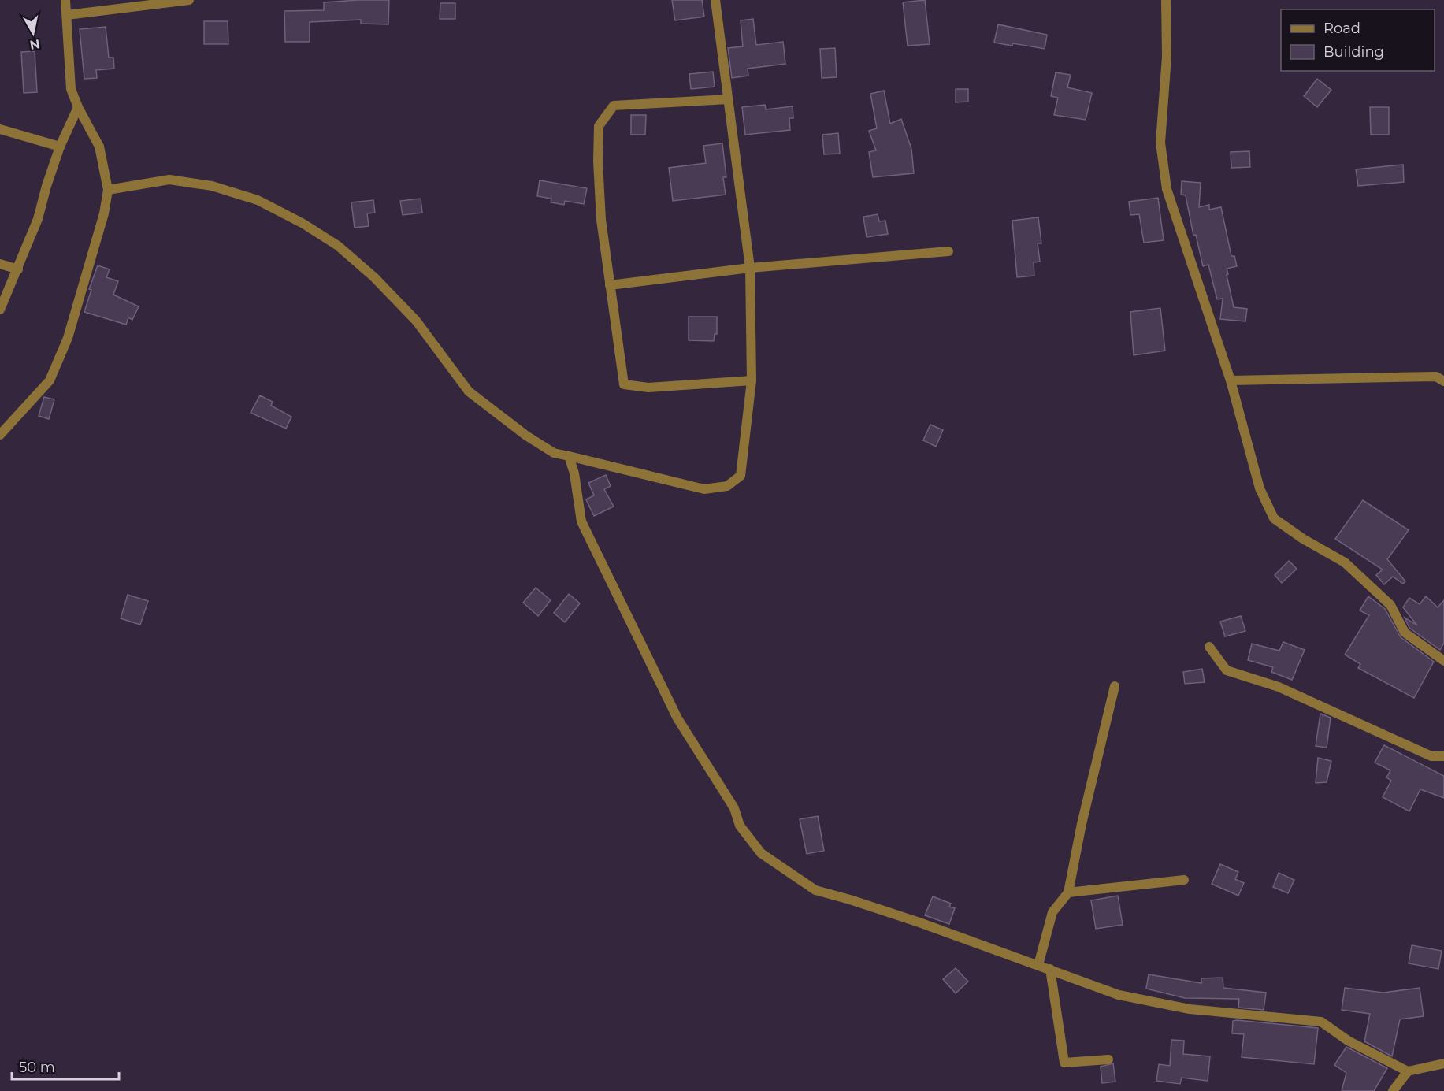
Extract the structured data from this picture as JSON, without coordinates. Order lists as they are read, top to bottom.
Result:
{
  "legend": ["Road", "Building"],
  "scale_bar": "50 m",
  "north": "bottom"
}
